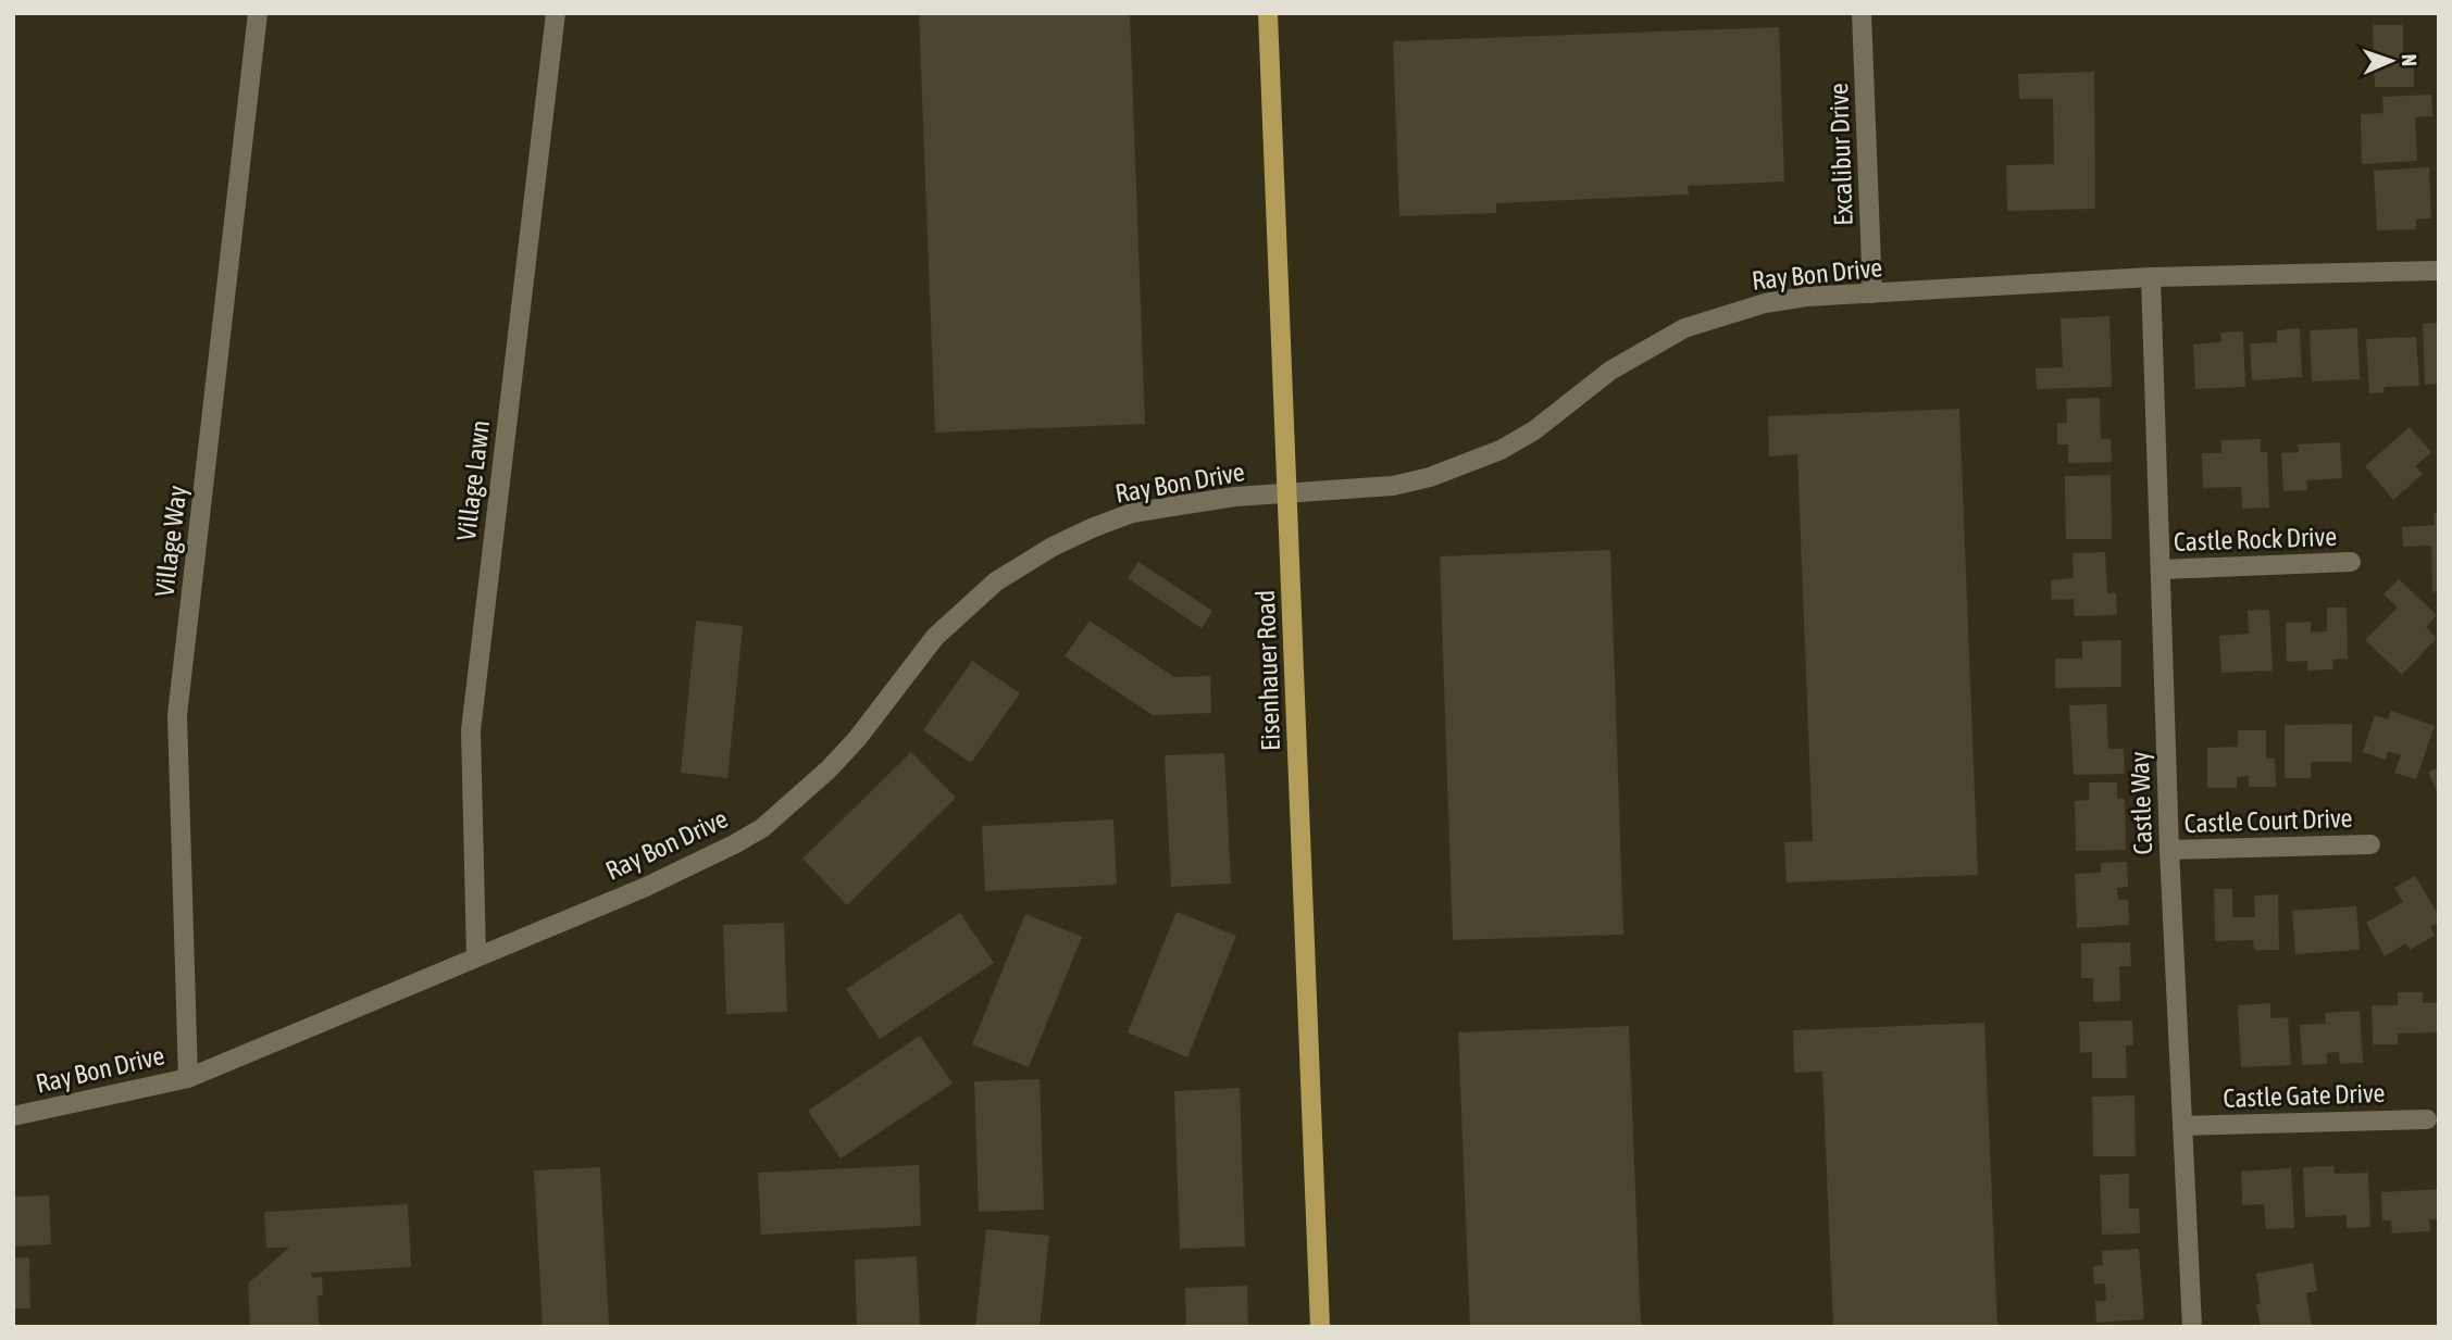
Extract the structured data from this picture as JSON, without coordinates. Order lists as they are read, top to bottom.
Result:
{
  "streets": {
    "main road": ["Eisenhauer Road"],
    "street": [
      "Excalibur Drive",
      "Ray Bon Drive",
      "Village Lawn",
      "Castle Rock Drive",
      "Village Way",
      "Castle Way",
      "Castle Court Drive",
      "Castle Gate Drive"
    ]
  },
  "crossings": [
    ["Excalibur Drive", "Ray Bon Drive"],
    ["Ray Bon Drive", "Village Lawn"],
    ["Ray Bon Drive", "Village Way"],
    ["Ray Bon Drive", "Eisenhauer Road"],
    ["Ray Bon Drive", "Castle Way"],
    ["Castle Rock Drive", "Castle Way"],
    ["Castle Way", "Castle Court Drive"],
    ["Castle Way", "Castle Gate Drive"]
  ],
  "north": "right"
}
